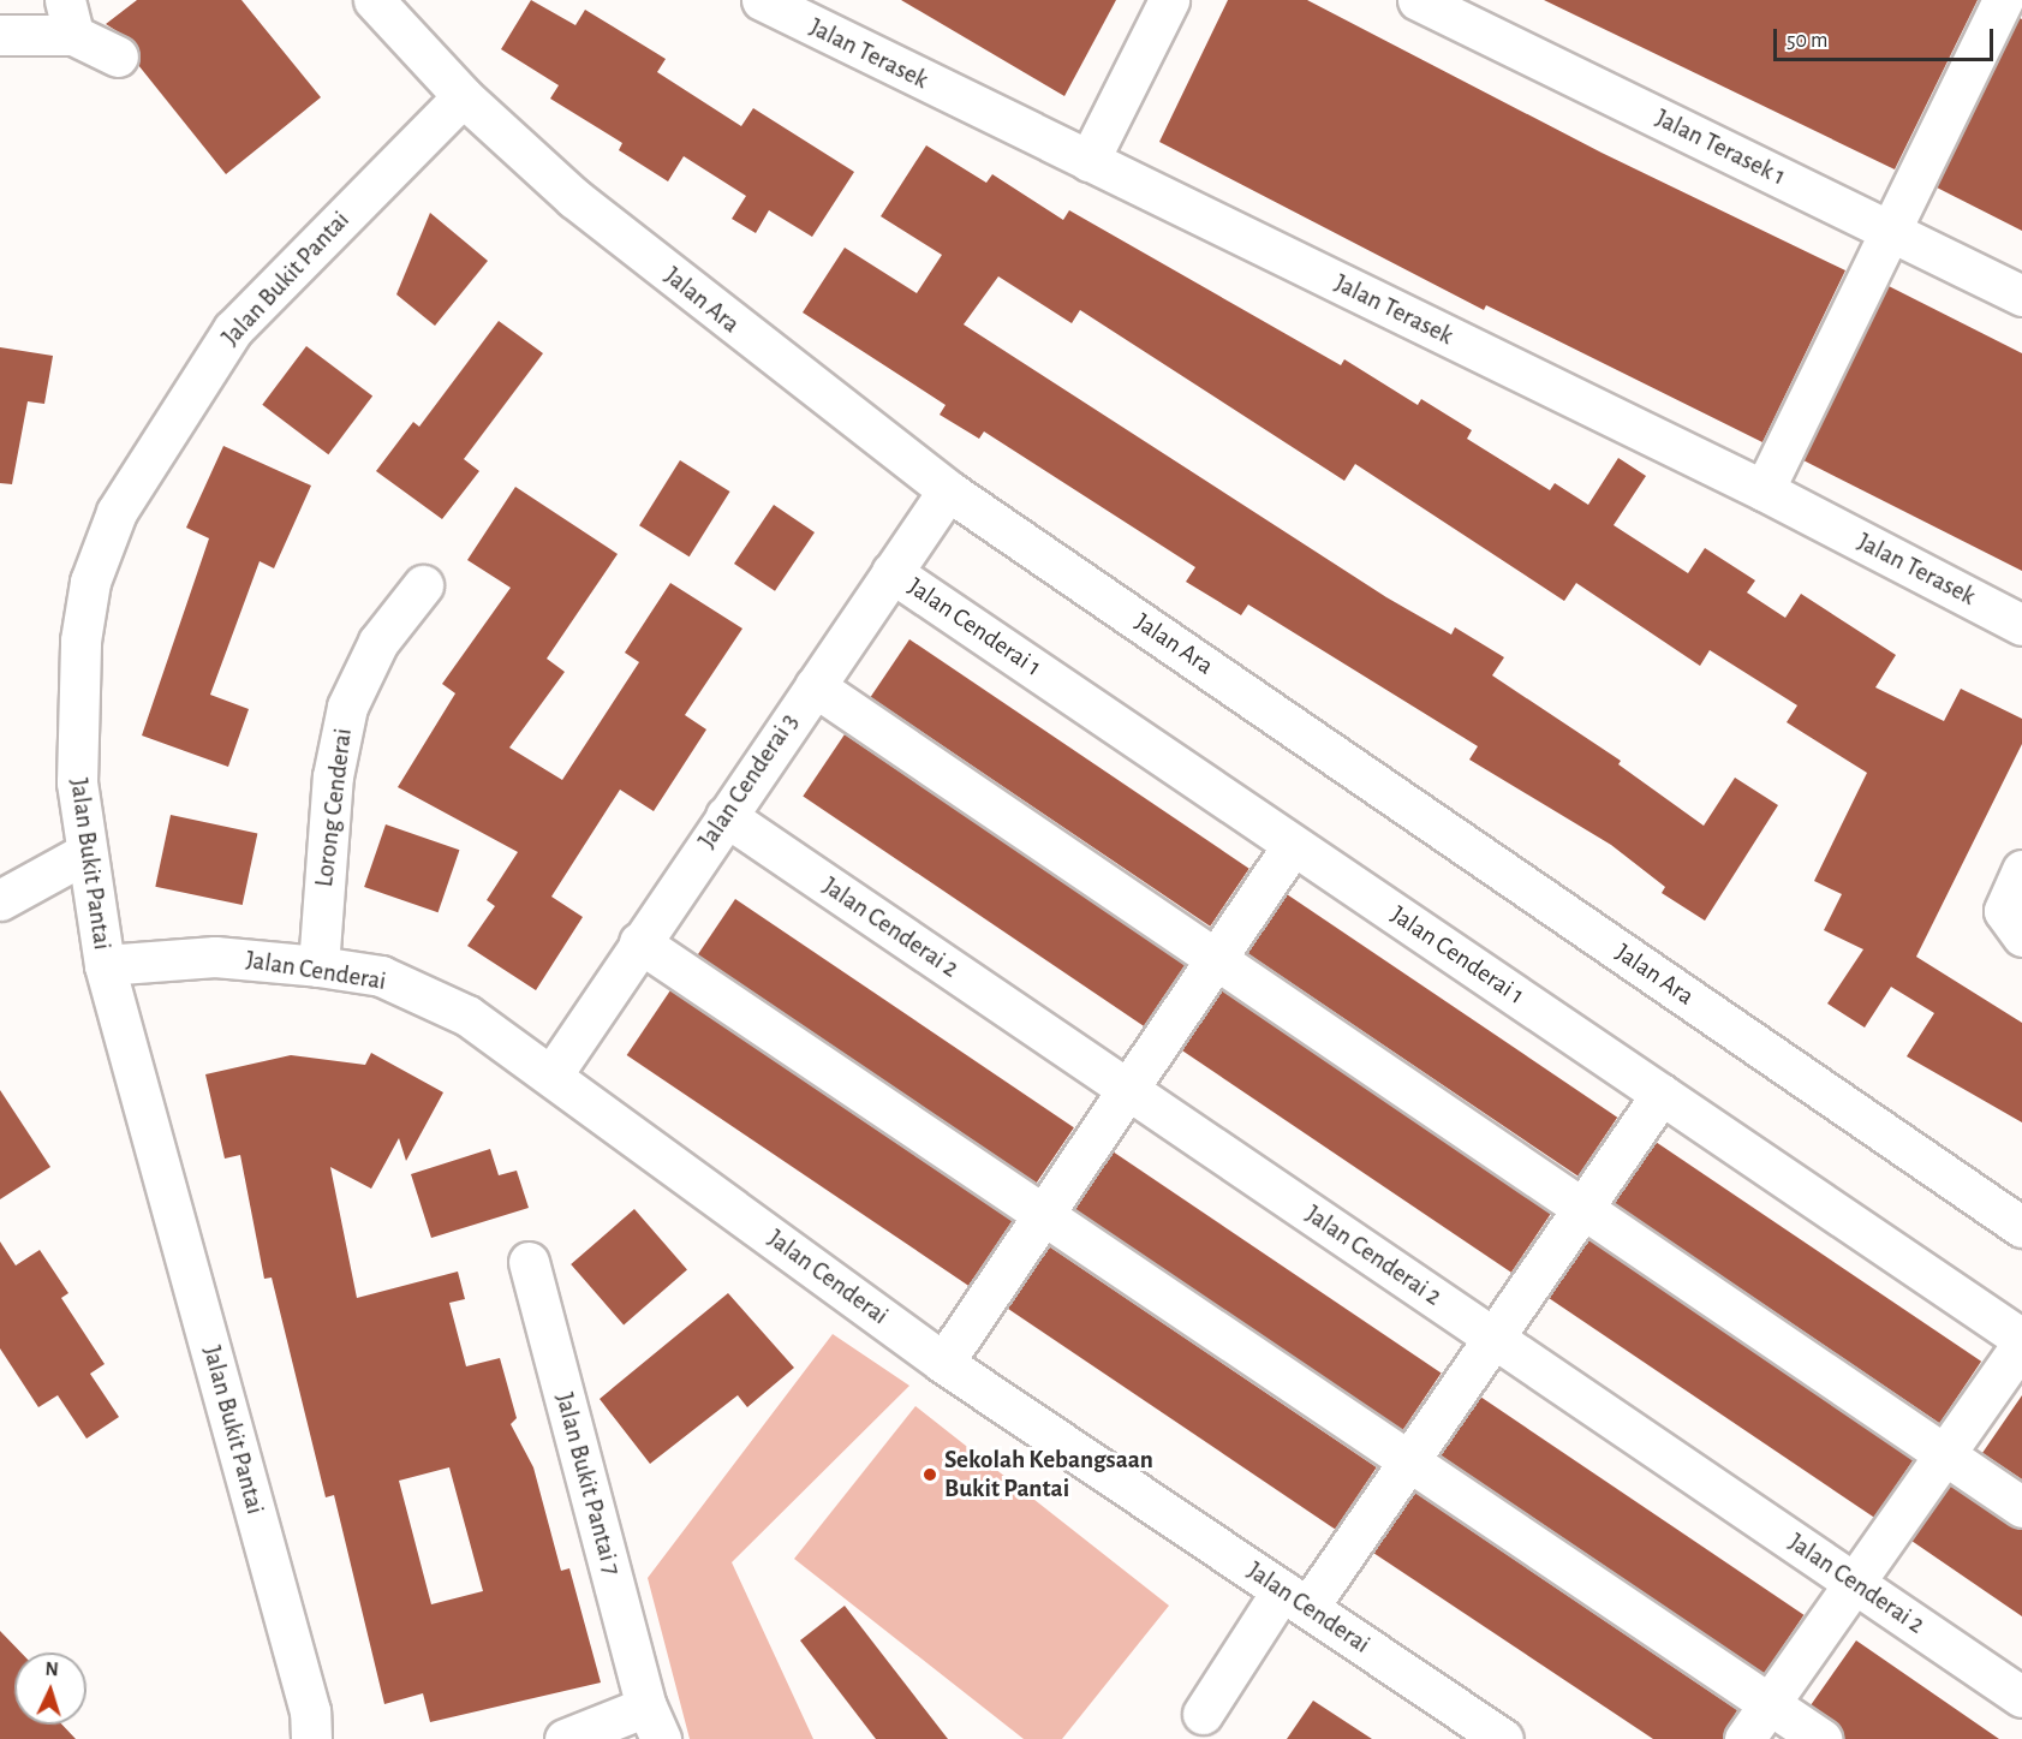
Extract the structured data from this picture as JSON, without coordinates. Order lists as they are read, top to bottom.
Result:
{
  "streets": {
    "street": [
      "Jalan Terasek",
      "Jalan Terasek 1",
      "Jalan Bukit Pantai",
      "Jalan Ara",
      "Jalan Cenderai 1",
      "Jalan Cenderai 3",
      "Lorong Cenderai",
      "Jalan Cenderai 2",
      "Jalan Cenderai",
      "Jalan Bukit Pantai 7"
    ]
  },
  "crossings": [
    ["Jalan Bukit Pantai", "Jalan Ara"],
    ["Jalan Bukit Pantai", "Jalan Cenderai"],
    ["Jalan Ara", "Jalan Cenderai 3"],
    ["Jalan Cenderai 1", "Jalan Cenderai 3"],
    ["Jalan Cenderai 3", "Jalan Cenderai 2"],
    ["Jalan Cenderai 3", "Jalan Cenderai"],
    ["Lorong Cenderai", "Jalan Cenderai"]
  ],
  "places": ["Sekolah Kebangsaan Bukit Pantai"],
  "scale_bar": "50 m",
  "north": "top"
}
